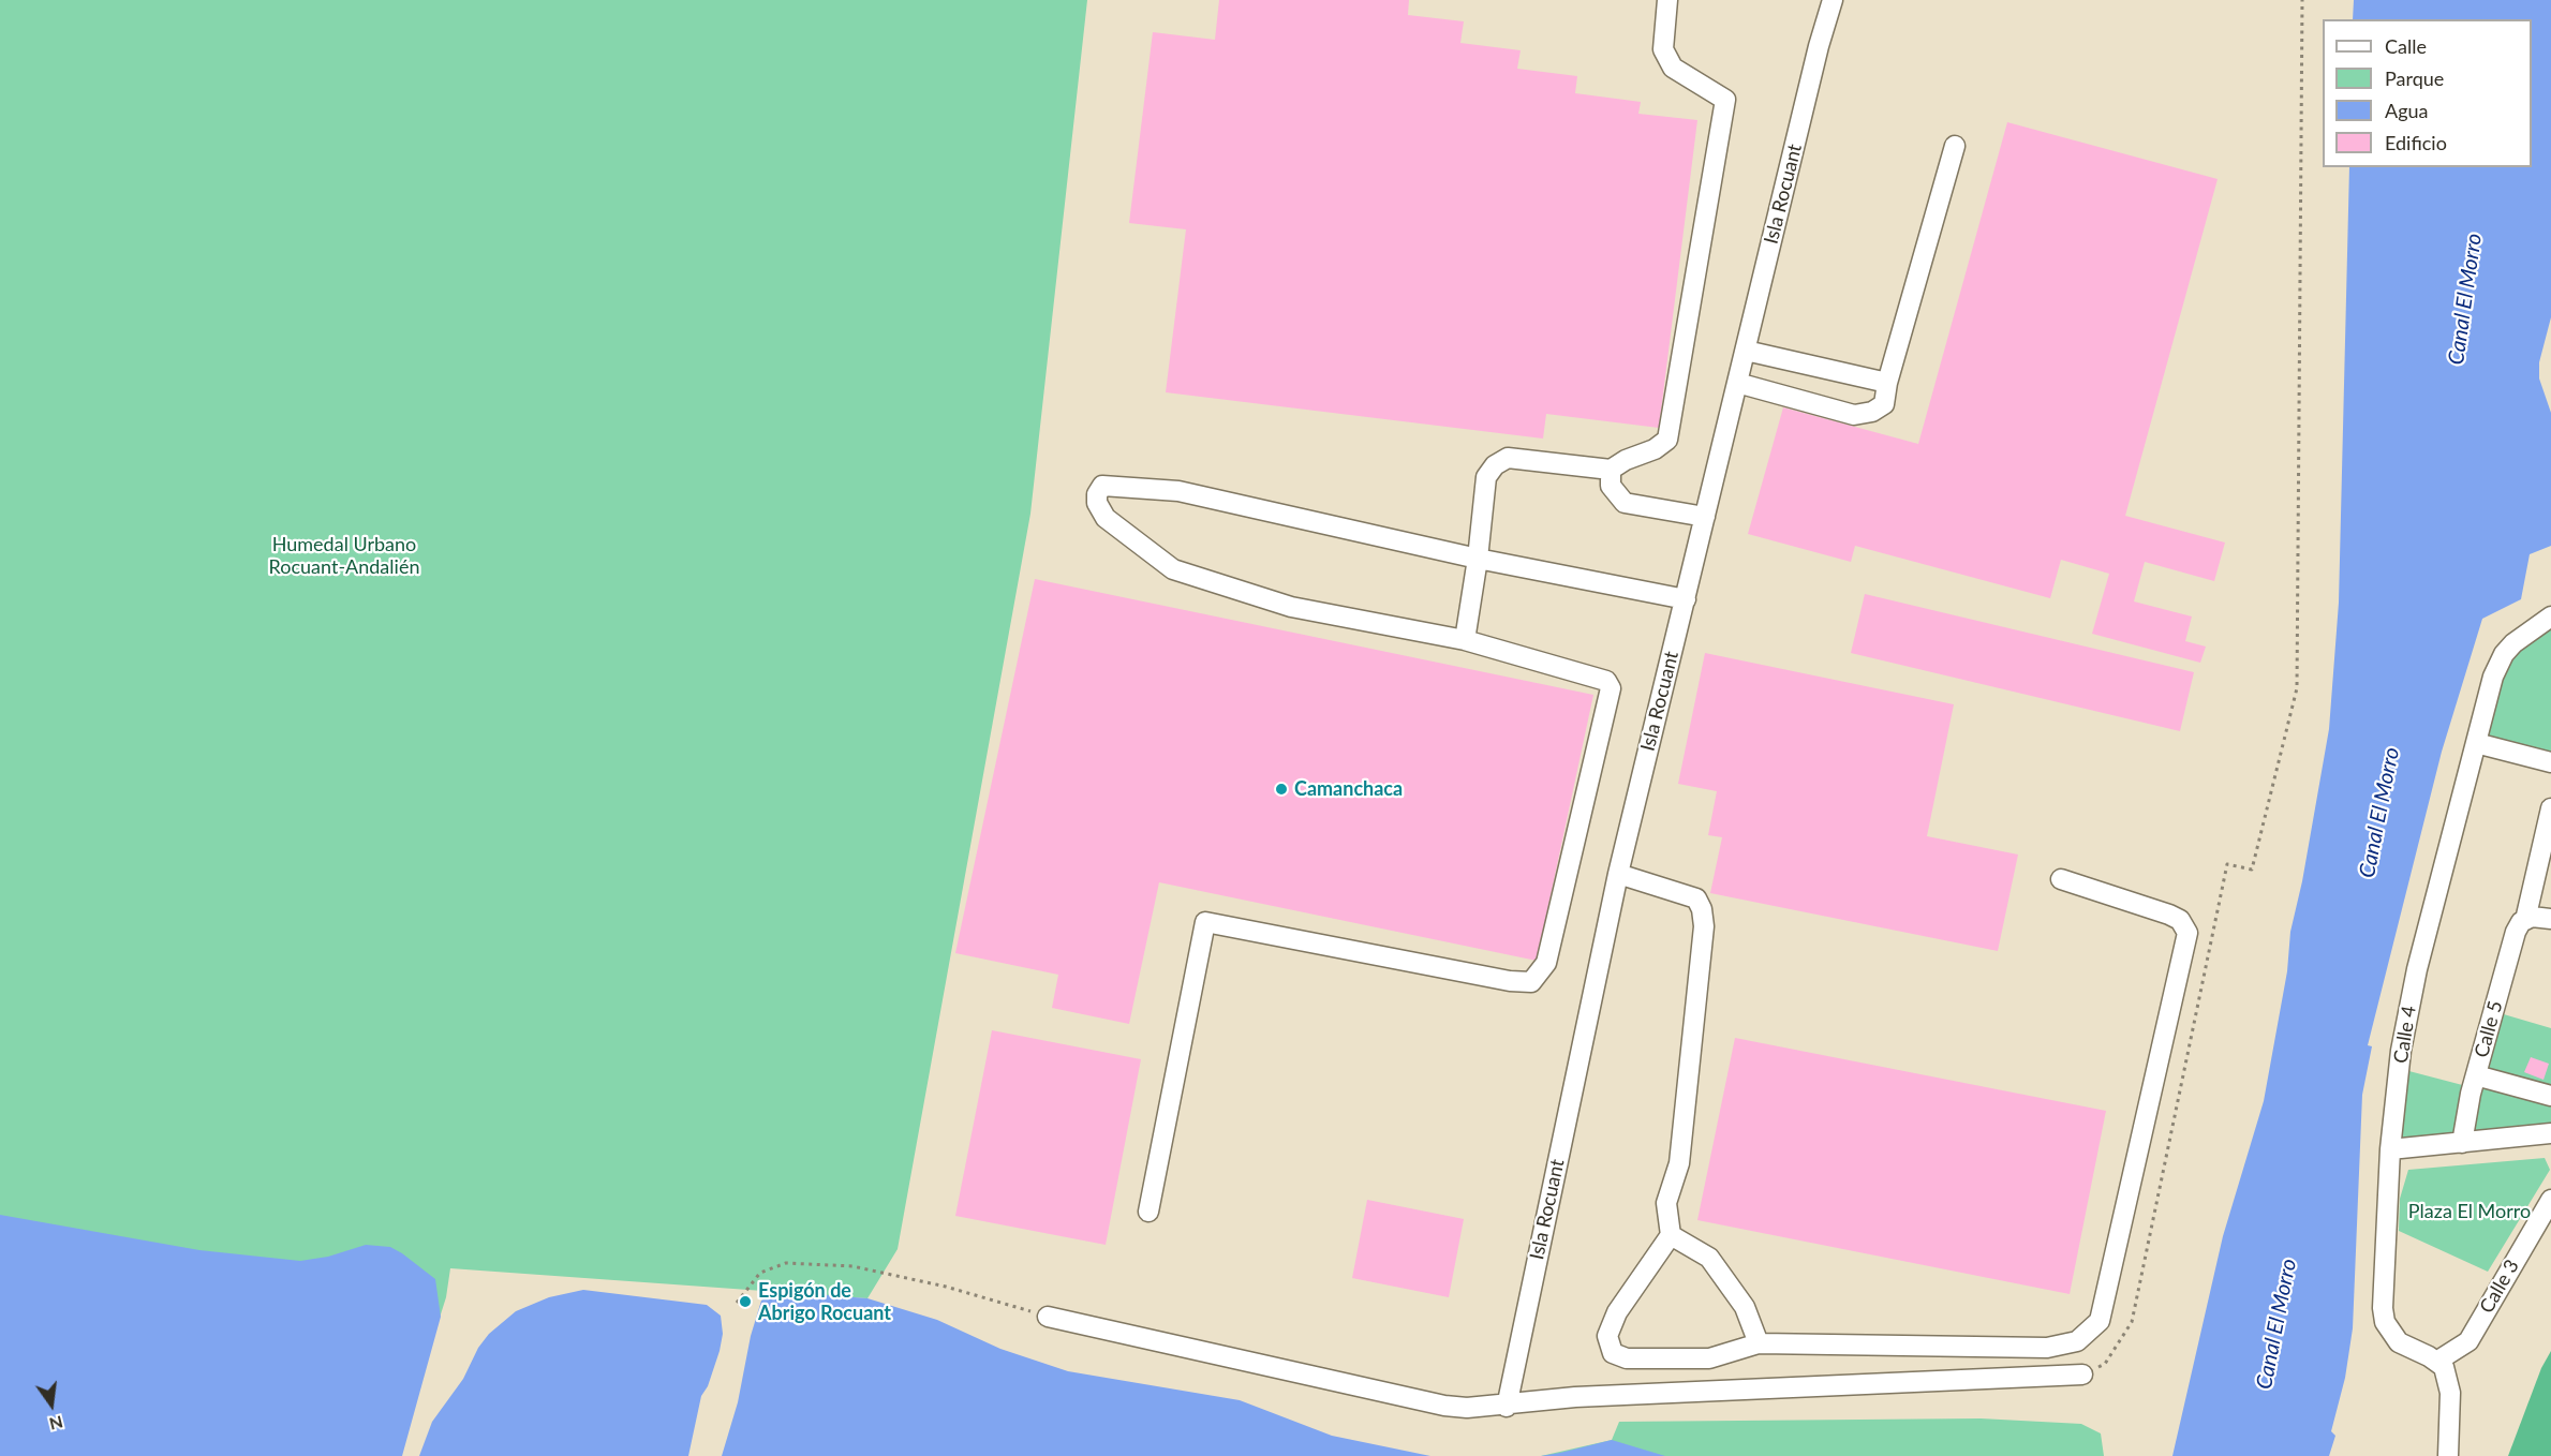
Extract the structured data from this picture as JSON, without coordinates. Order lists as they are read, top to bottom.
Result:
{
  "streets": {
    "street": [
      "Isla Rocuant",
      "Calle 5",
      "Calle 4",
      "Calle 3"
    ]
  },
  "crossings": [
    ["Calle 4", "Calle 3"]
  ],
  "water": ["Canal El Morro"],
  "parks": ["Humedal Urbano Rocuant-Andalién", "Plaza El Morro"],
  "places": ["Camanchaca", "Espigón de Abrigo Rocuant"],
  "legend": [
    "Calle",
    "Parque",
    "Agua",
    "Edificio"
  ],
  "north": "bottom"
}
